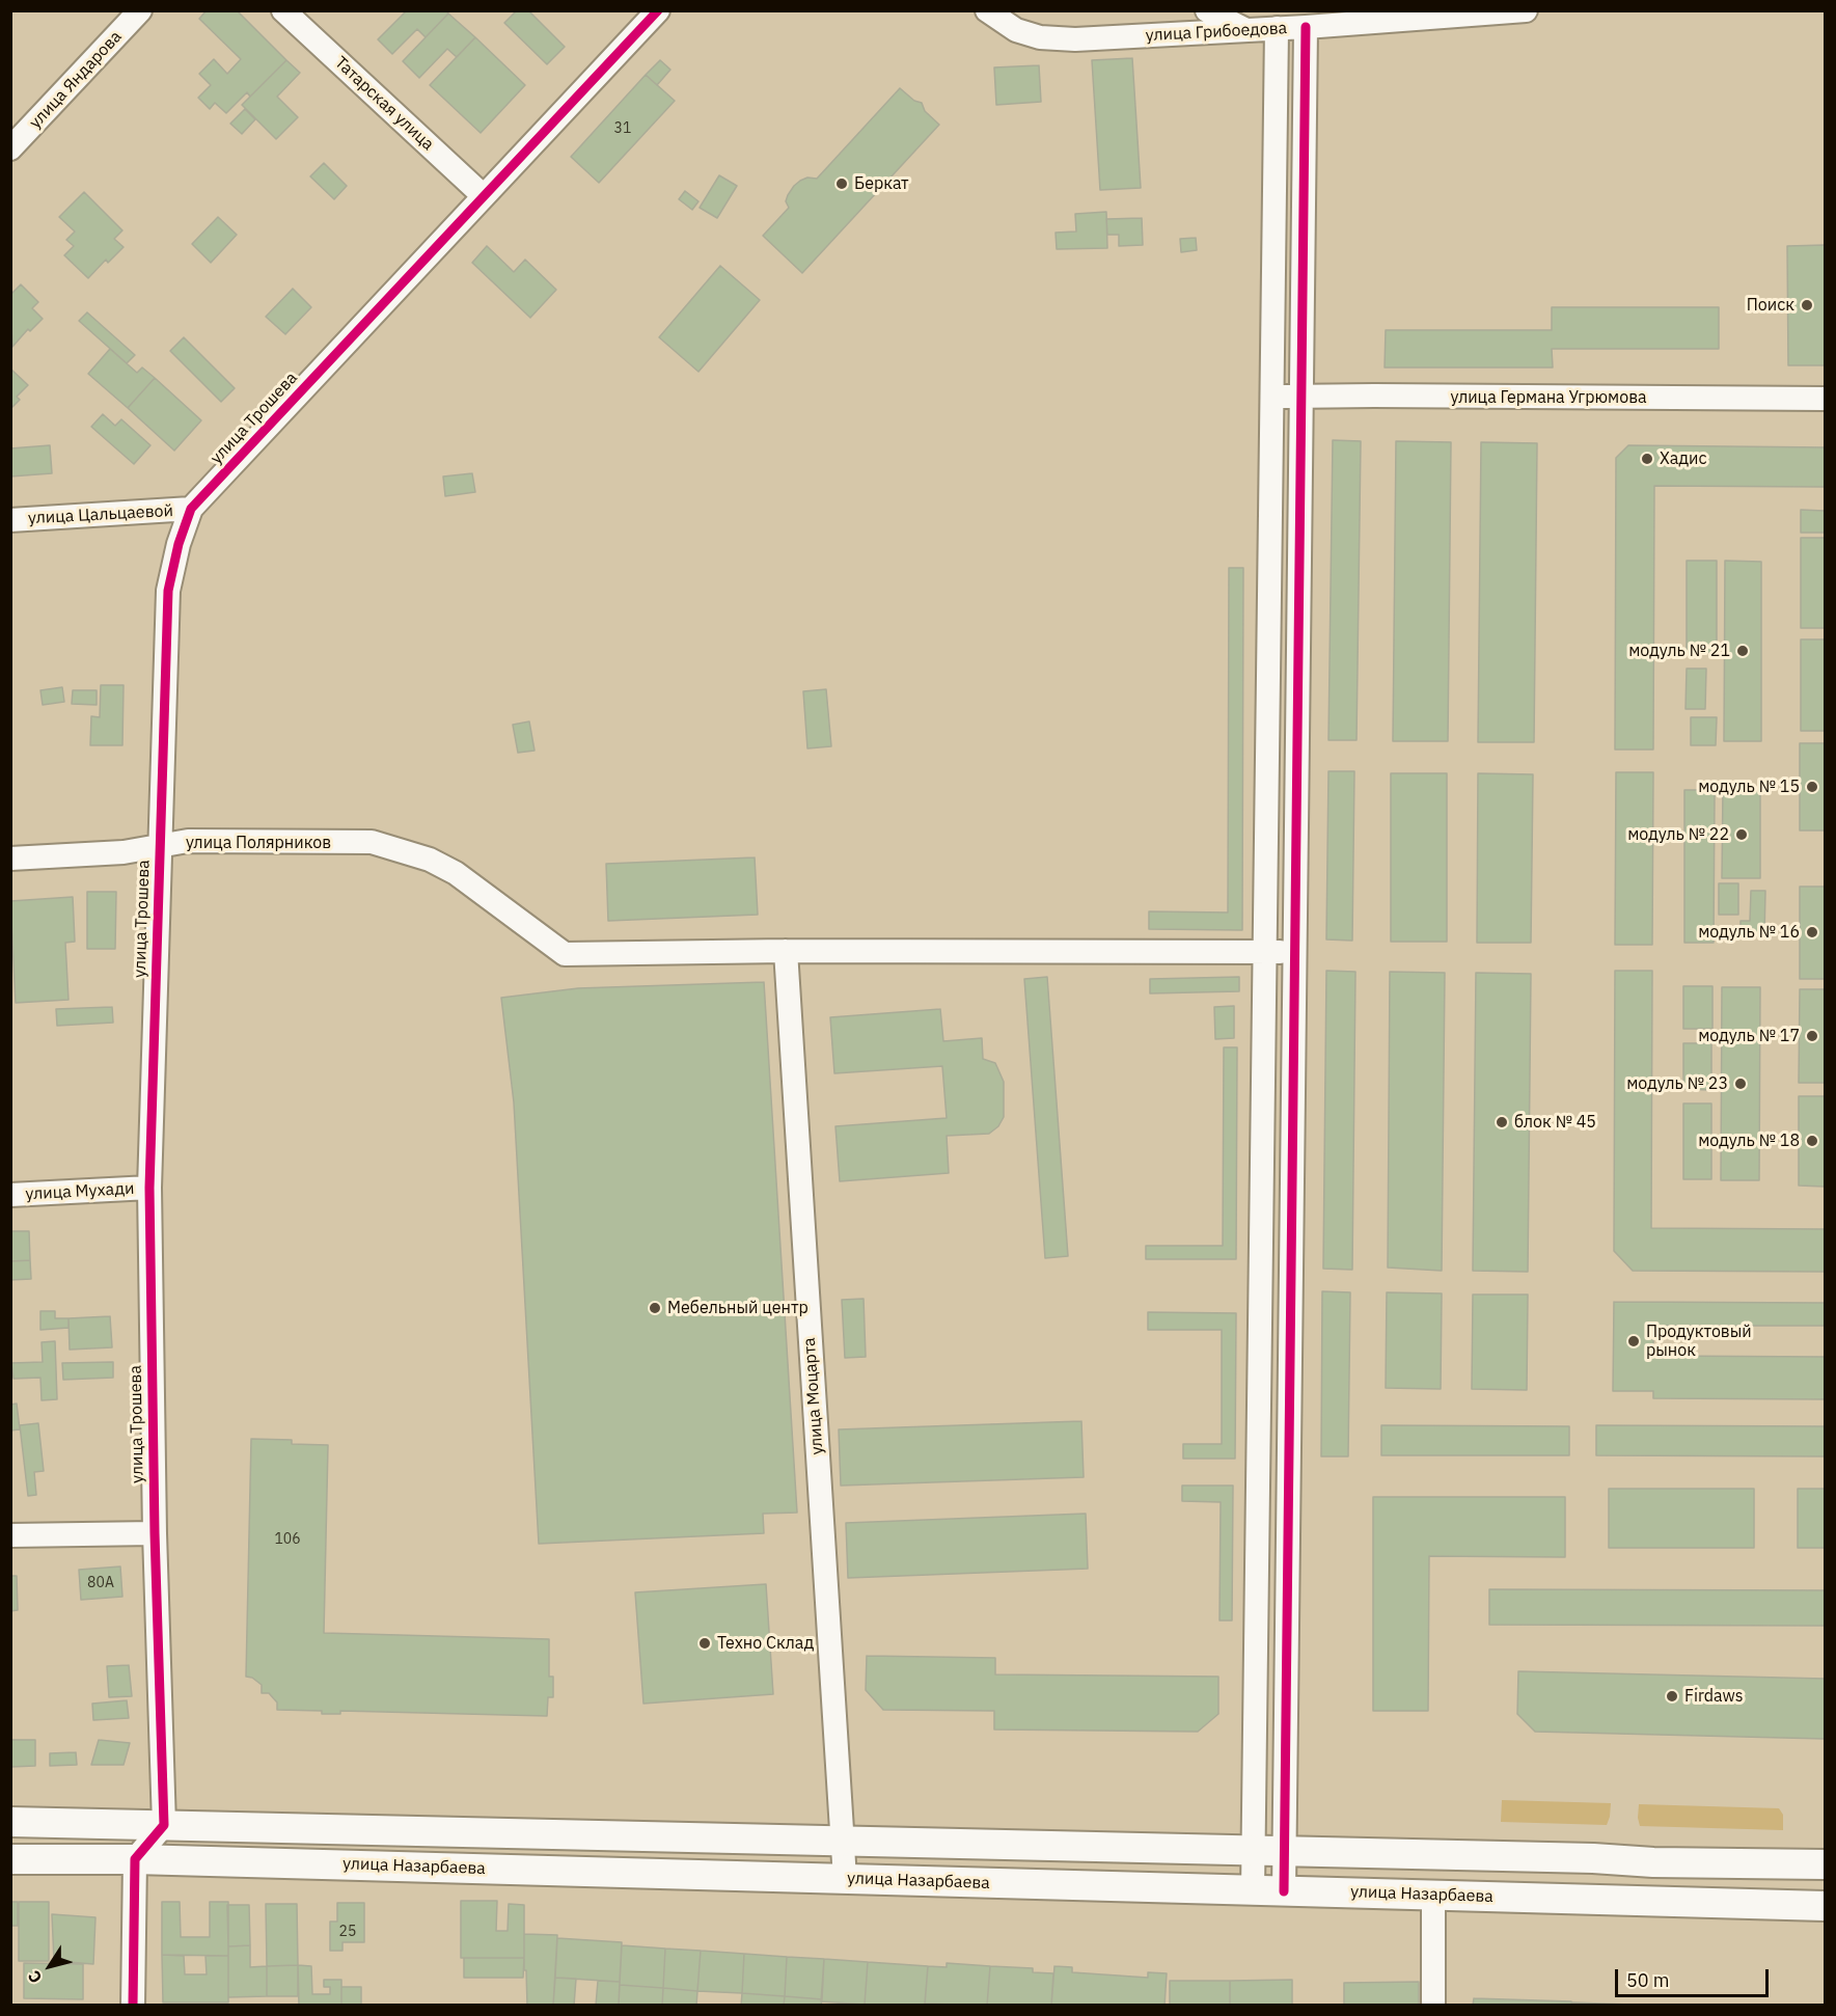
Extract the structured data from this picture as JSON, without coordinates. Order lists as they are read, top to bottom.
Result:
{
  "streets": {
    "main road": ["улица Назарбаева"],
    "street": [
      "улица Грибоедова",
      "улица Яндарова",
      "Татарская улица",
      "улица Германа Угрюмова",
      "улица Трошева",
      "улица Цальцаевой",
      "улица Полярников",
      "улица Мухади",
      "улица Моцарта"
    ]
  },
  "crossings": [
    ["Татарская улица", "улица Трошева"],
    ["улица Трошева", "улица Цальцаевой"],
    ["улица Трошева", "улица Полярников"],
    ["улица Трошева", "улица Мухади"],
    ["улица Трошева", "улица Назарбаева"],
    ["улица Полярников", "улица Моцарта"],
    ["улица Моцарта", "улица Назарбаева"]
  ],
  "places": [
    "Беркат",
    "Поиск",
    "Хадис",
    "модуль № 21",
    "модуль № 15",
    "модуль № 22",
    "модуль № 16",
    "модуль № 17",
    "модуль № 23",
    "блок № 45",
    "модуль № 18",
    "Мебельный центр",
    "Продуктовый рынок",
    "Техно Склад",
    "Firdaws"
  ],
  "house_numbers": [
    "31",
    "106",
    "80А",
    "25"
  ],
  "scale_bar": "50 m",
  "north": "bottom left"
}
